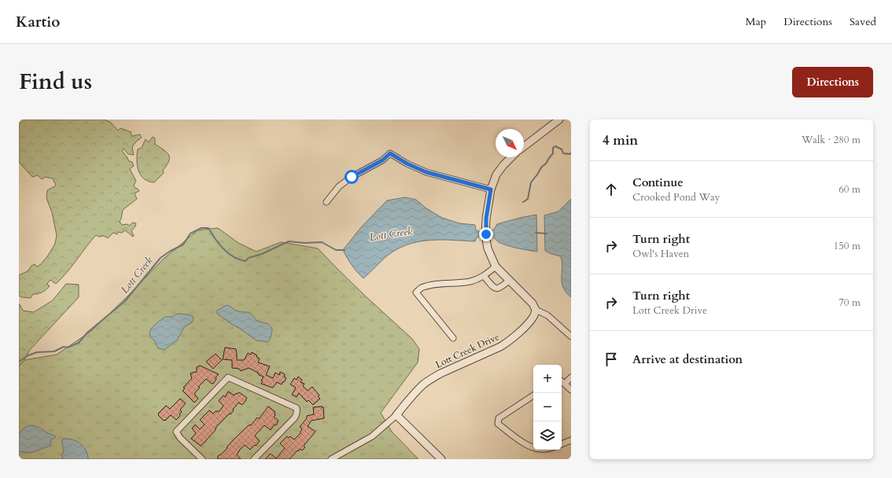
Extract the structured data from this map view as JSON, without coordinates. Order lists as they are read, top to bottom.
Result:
{
  "streets": {
    "street": ["Lott Creek Drive"]
  },
  "water": ["Lott Creek"],
  "north": "bottom right",
  "page": {
    "header": "Kartio",
    "nav": ["Map", "Directions", "Saved"],
    "title": "Find us",
    "buttons": "Directions",
    "heading": ["4 min", "Walk · 280 m"],
    "list": [
      ["Continue", "Crooked Pond Way", "60 m"],
      ["Turn right", "Owl's Haven", "150 m"],
      ["Turn right", "Lott Creek Drive", "70 m"],
      "Arrive at destination"
    ],
    "map_buttons": ["+", "−"]
  }
}
